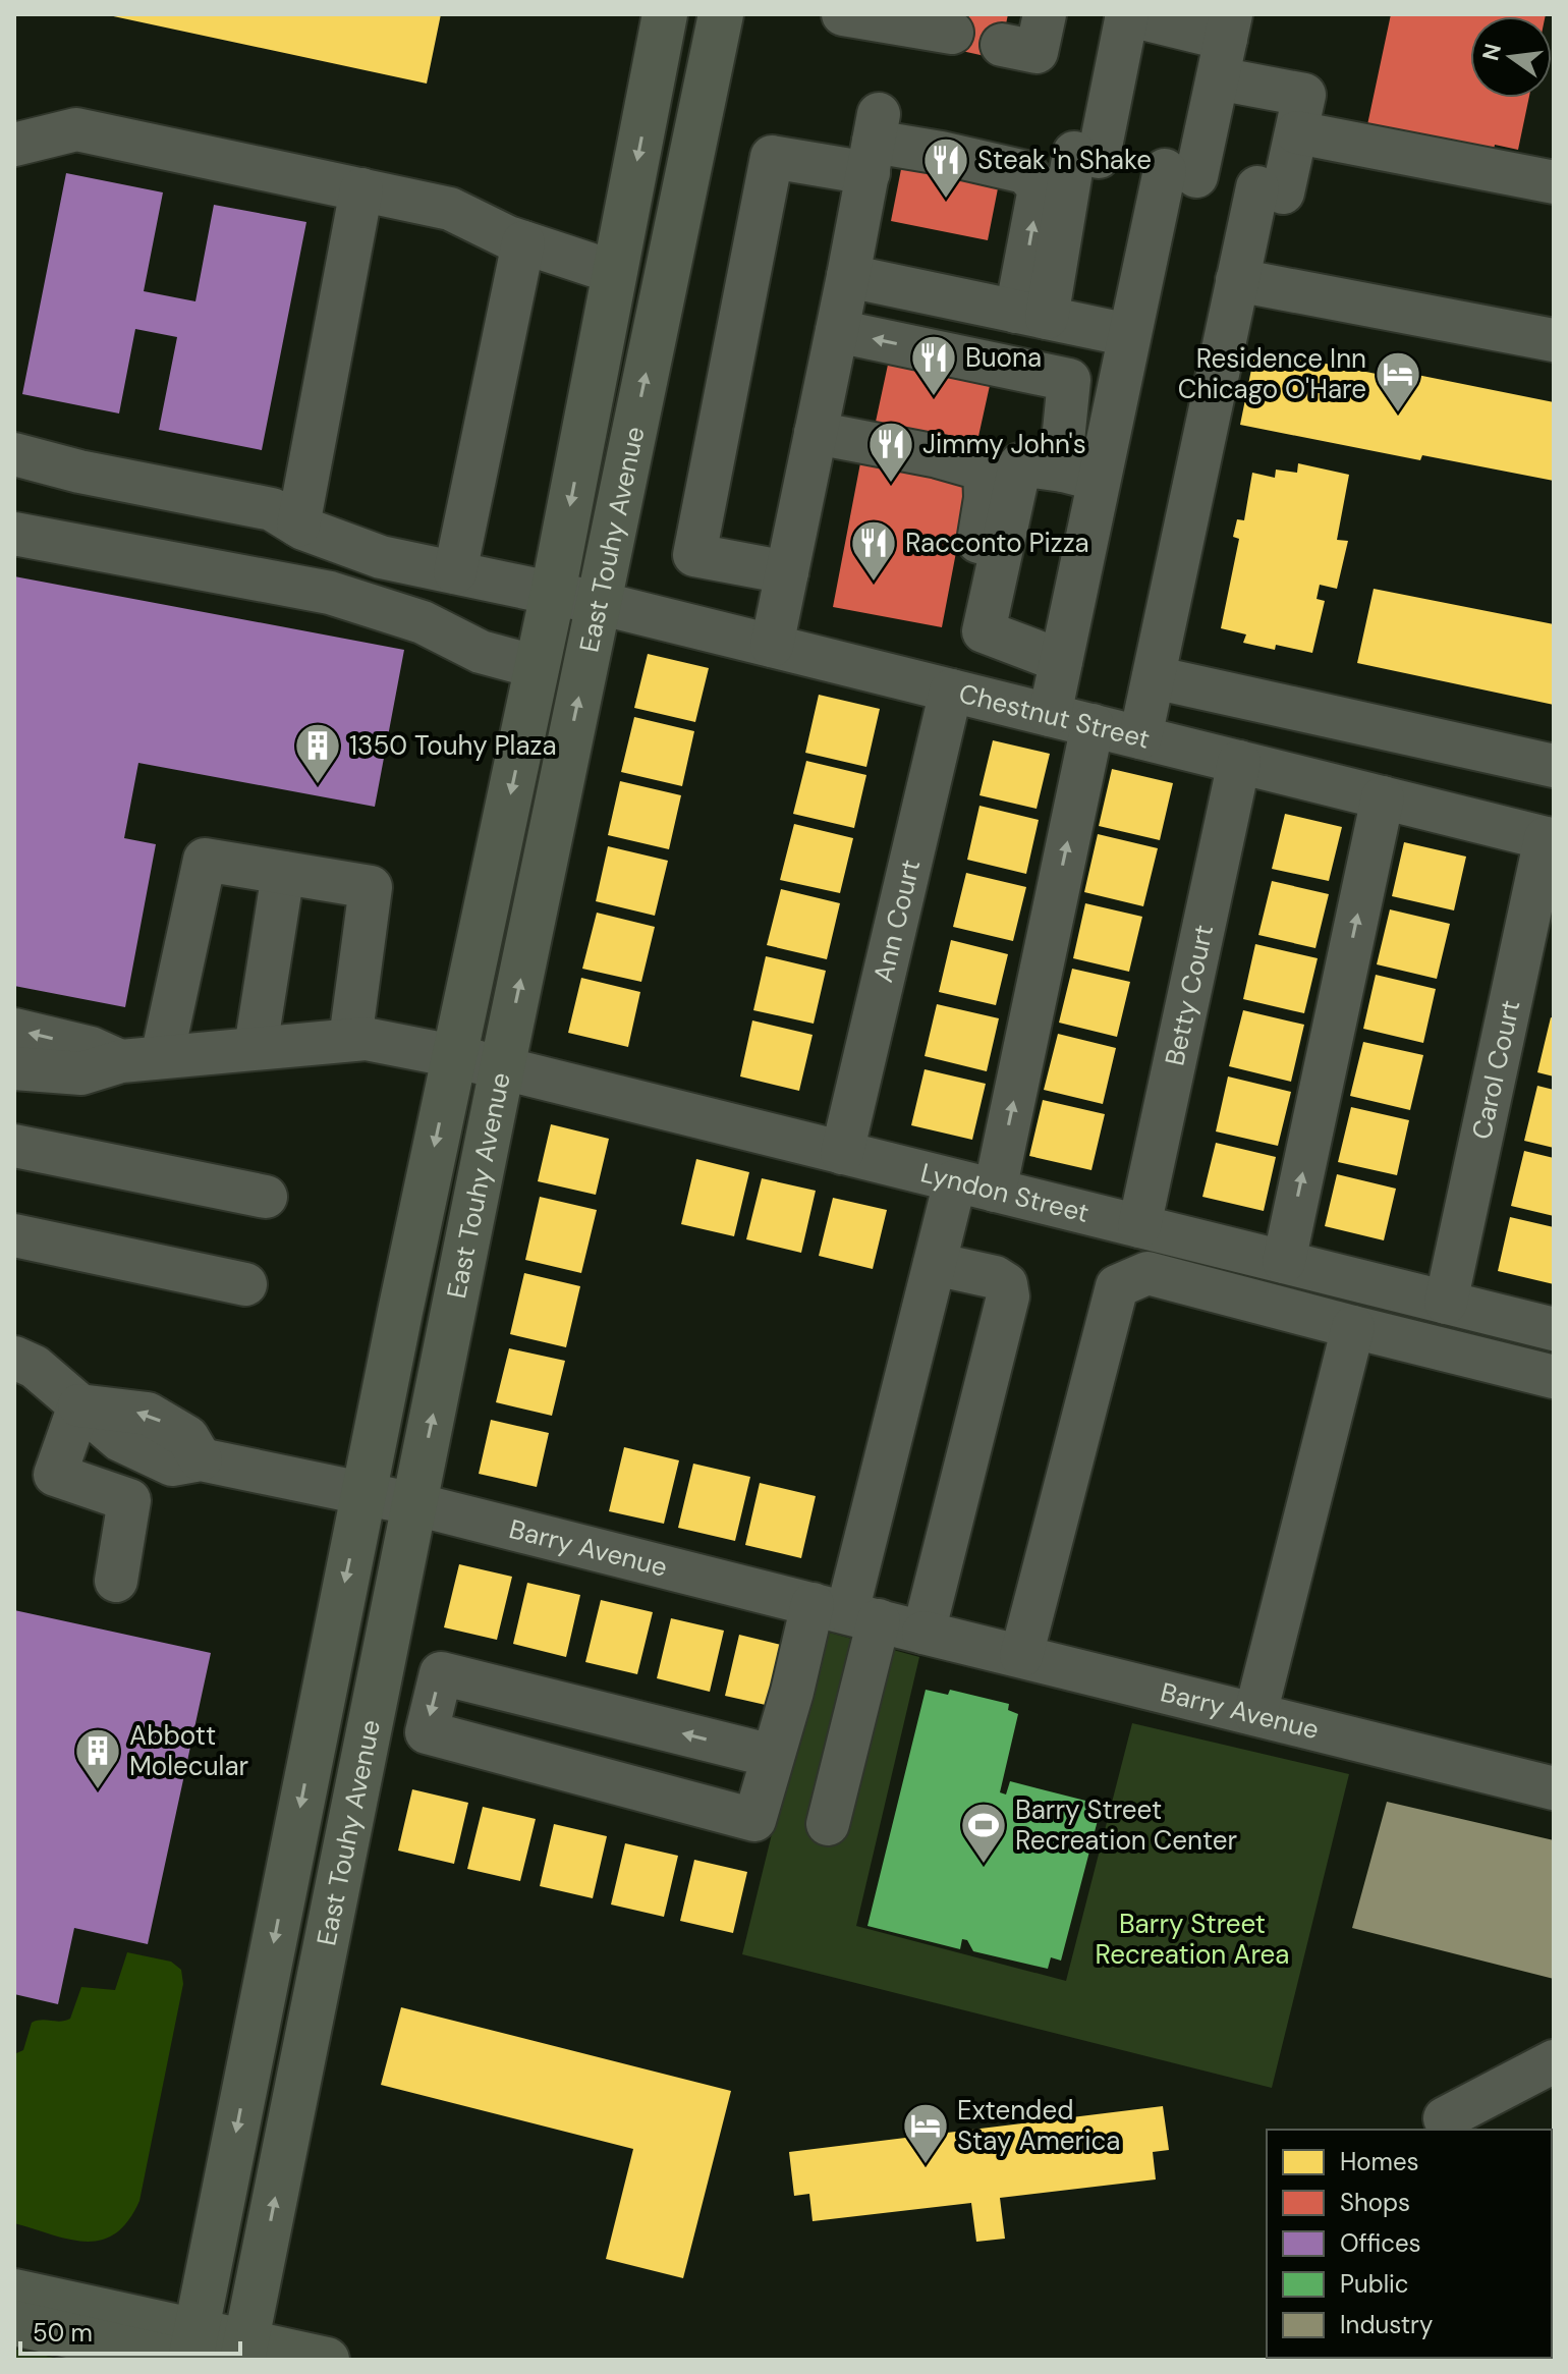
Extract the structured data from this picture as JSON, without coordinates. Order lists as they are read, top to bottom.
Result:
{
  "streets": {
    "main road": ["East Touhy Avenue"],
    "street": [
      "Chestnut Street",
      "Ann Court",
      "Betty Court",
      "Carol Court",
      "Lyndon Street",
      "Barry Avenue"
    ]
  },
  "crossings": [
    ["East Touhy Avenue", "Chestnut Street"],
    ["East Touhy Avenue", "Lyndon Street"],
    ["East Touhy Avenue", "Barry Avenue"],
    ["Chestnut Street", "Ann Court"],
    ["Chestnut Street", "Betty Court"],
    ["Chestnut Street", "Carol Court"],
    ["Ann Court", "Lyndon Street"],
    ["Betty Court", "Lyndon Street"],
    ["Carol Court", "Lyndon Street"]
  ],
  "parks": ["Barry Street Recreation Area"],
  "places": {
    "restaurant": [
      "Steak 'n Shake",
      "Buona",
      "Jimmy John's",
      "Racconto Pizza"
    ],
    "hotel": ["Residence Inn Chicago O'Hare", "Extended Stay America"],
    "building": ["1350 Touhy Plaza", "Abbott Molecular"],
    "sports": ["Barry Street Recreation Center"]
  },
  "legend": [
    "Homes",
    "Shops",
    "Offices",
    "Public",
    "Industry"
  ],
  "scale_bar": "50 m",
  "north": "left"
}
